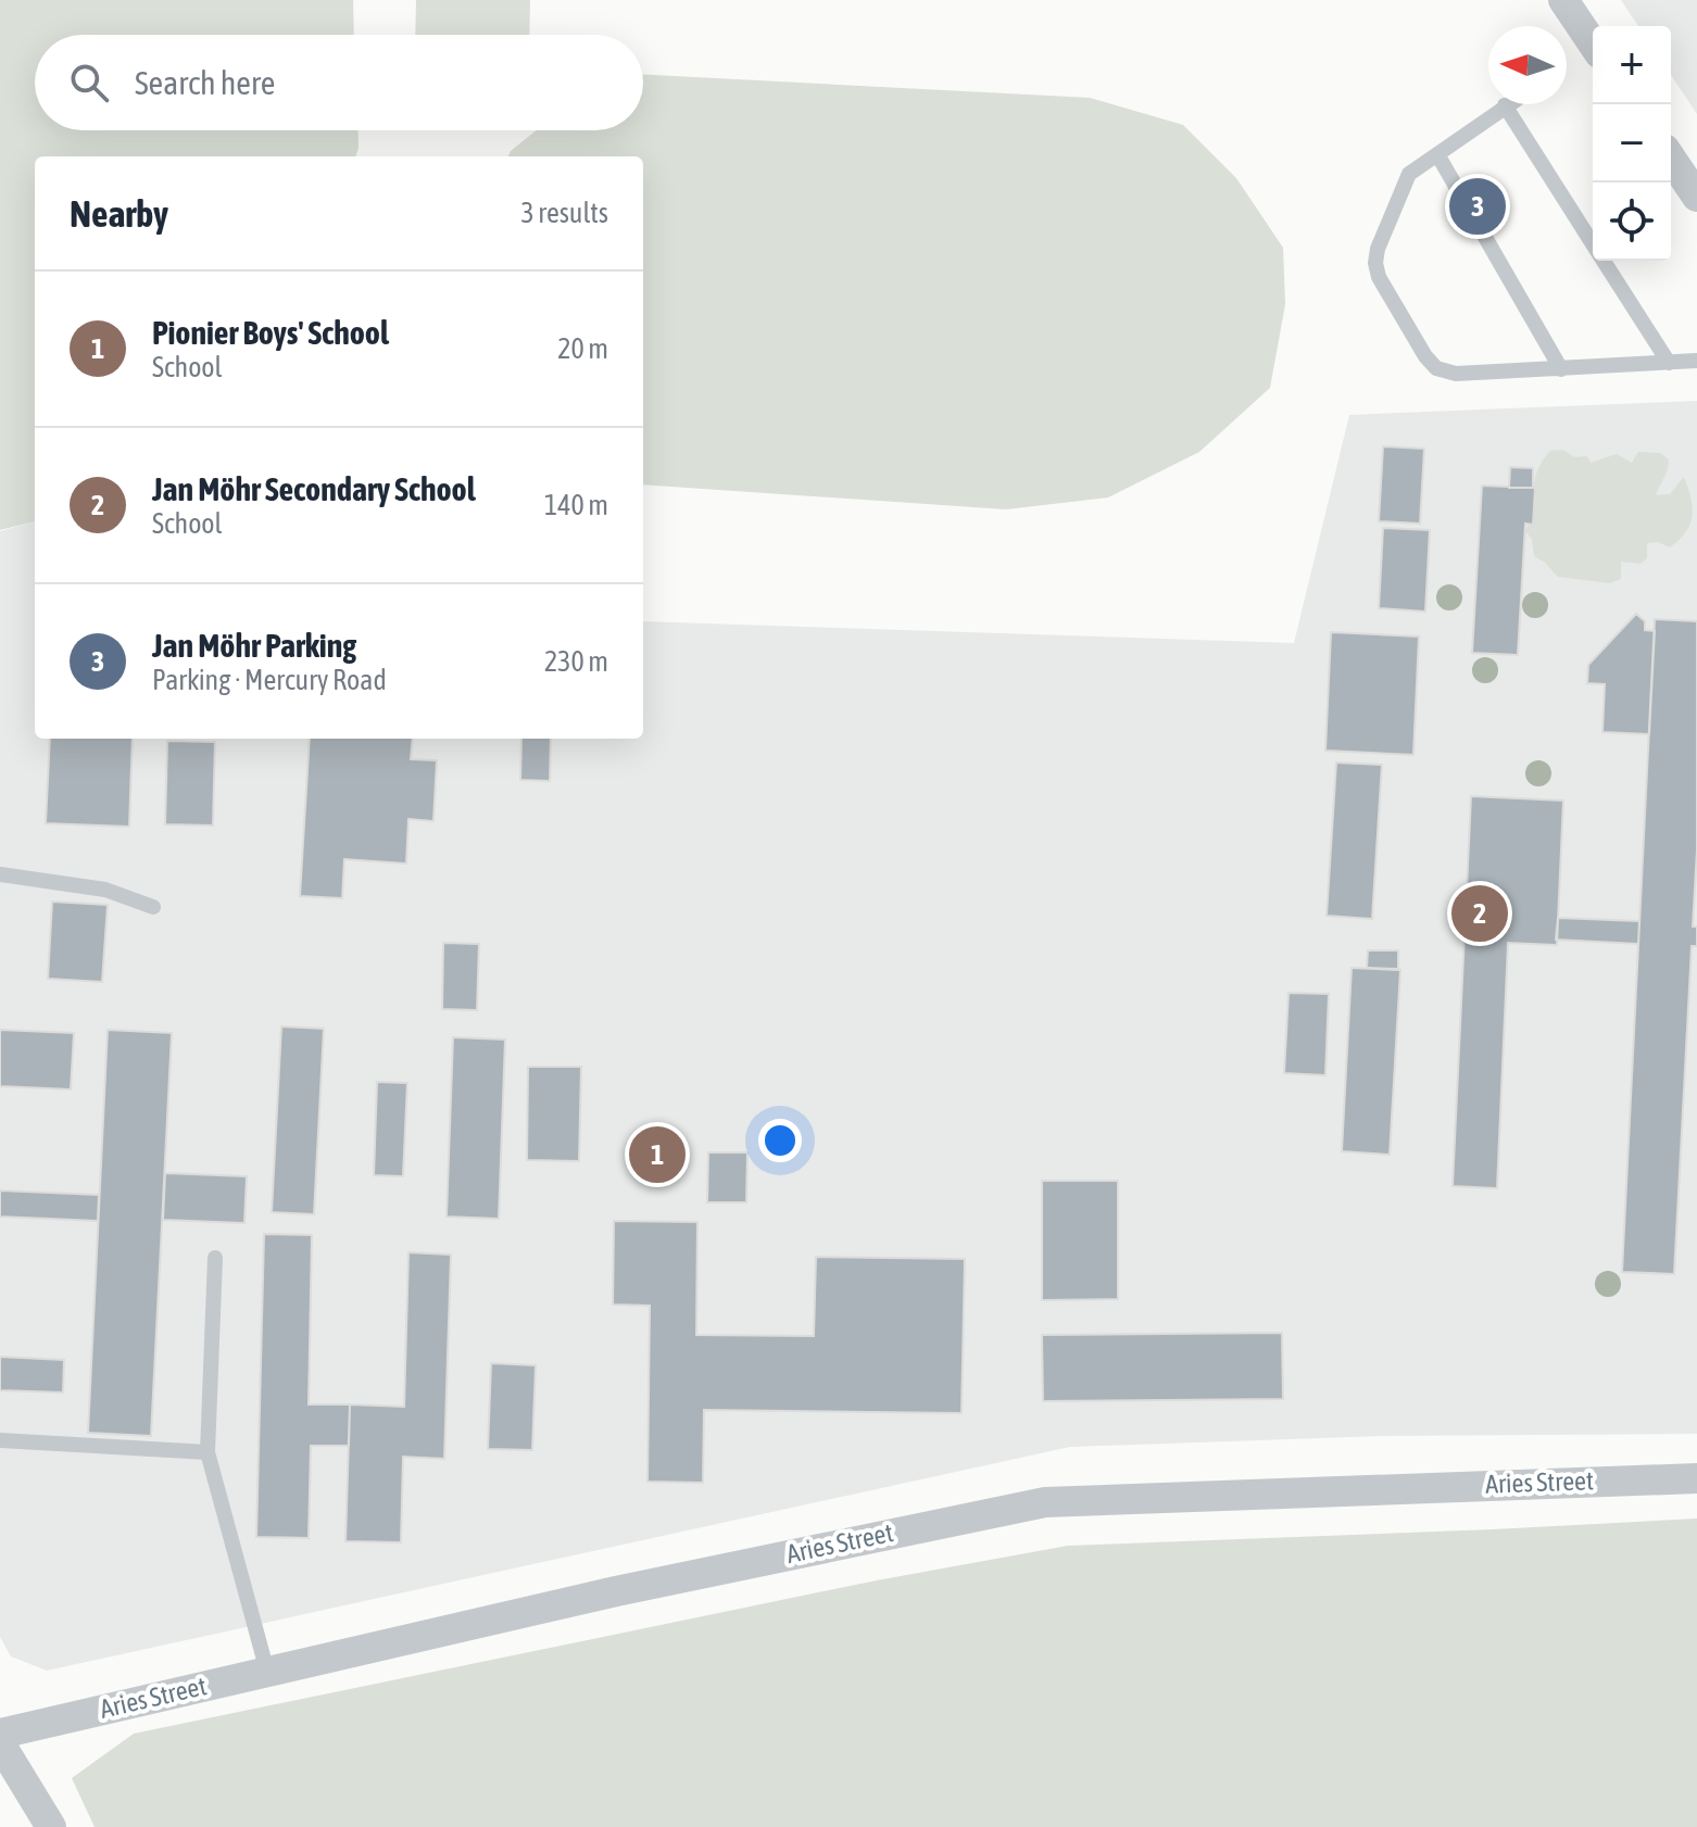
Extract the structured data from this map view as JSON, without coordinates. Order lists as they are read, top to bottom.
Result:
{
  "streets": {
    "street": ["Aries Street"]
  },
  "north": "left",
  "page": {
    "map_buttons": ["+", "−"],
    "search": "Search here",
    "heading": ["Nearby", "3 results"],
    "pins": ["3", "2", "1"],
    "list": [
      {
        "mark": "1",
        "name": "Pionier Boys' School",
        "note": "School",
        "value": "20 m"
      },
      {
        "mark": "2",
        "name": "Jan Möhr Secondary School",
        "note": "School",
        "value": "140 m"
      },
      {
        "mark": "3",
        "name": "Jan Möhr Parking",
        "note": "Parking · Mercury Road",
        "value": "230 m"
      }
    ]
  }
}
